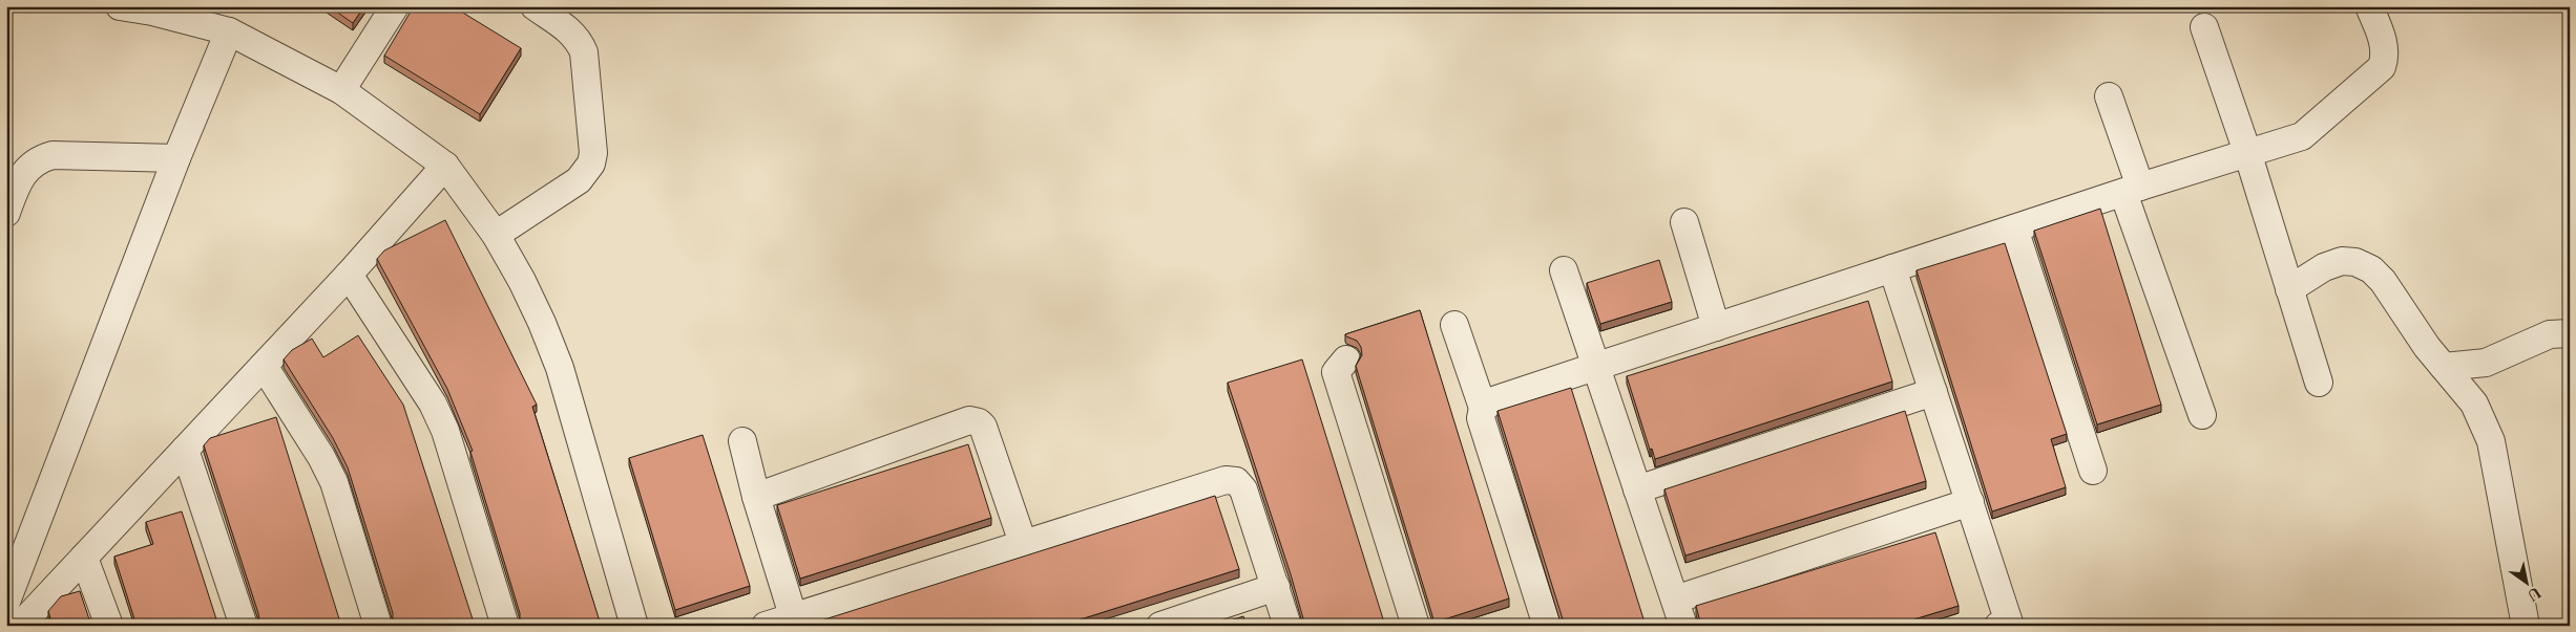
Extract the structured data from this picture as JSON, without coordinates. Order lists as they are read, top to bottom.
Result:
{
  "north": "bottom right"
}
